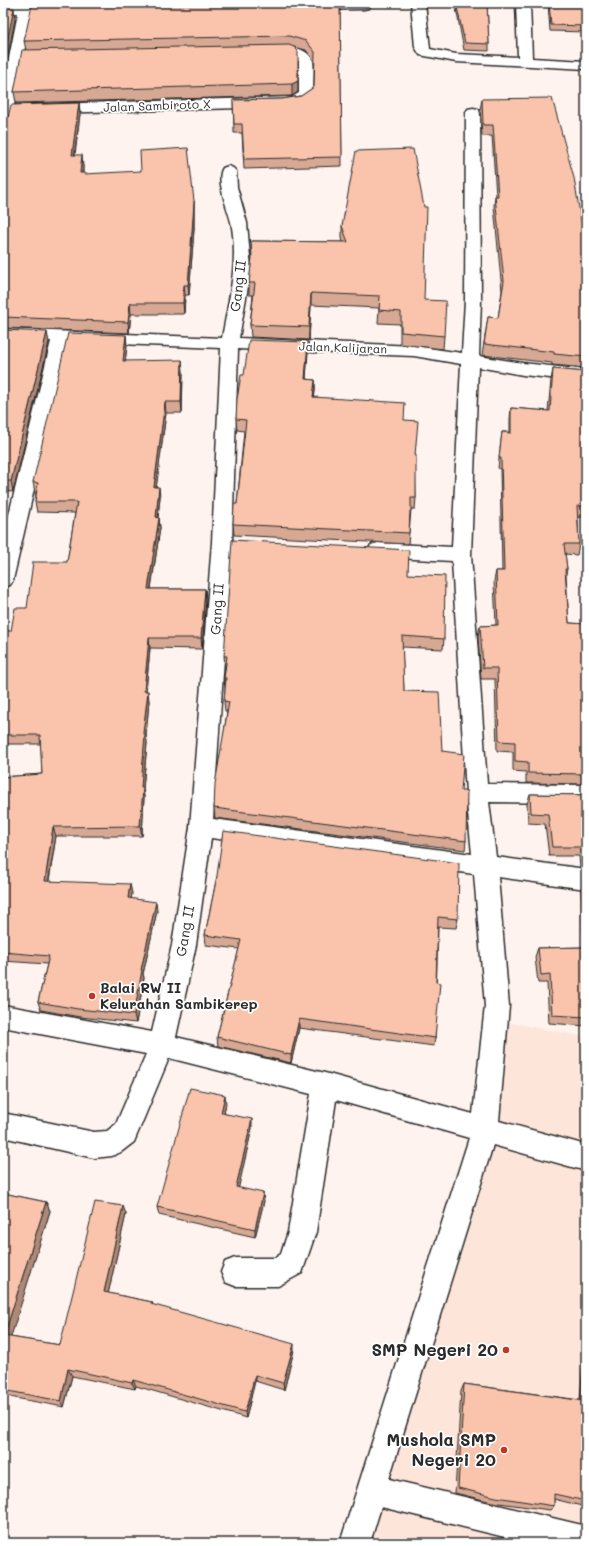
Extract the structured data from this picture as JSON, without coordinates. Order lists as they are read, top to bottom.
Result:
{
  "streets": {
    "street": ["Jalan Sambiroto X", "Gang II", "Jalan Kalijaran"]
  },
  "crossings": [
    ["Gang II", "Jalan Kalijaran"]
  ],
  "places": ["Balai RW II Kelurahan Sambikerep", "SMP Negeri 20", "Mushola SMP Negeri 20"]
}
